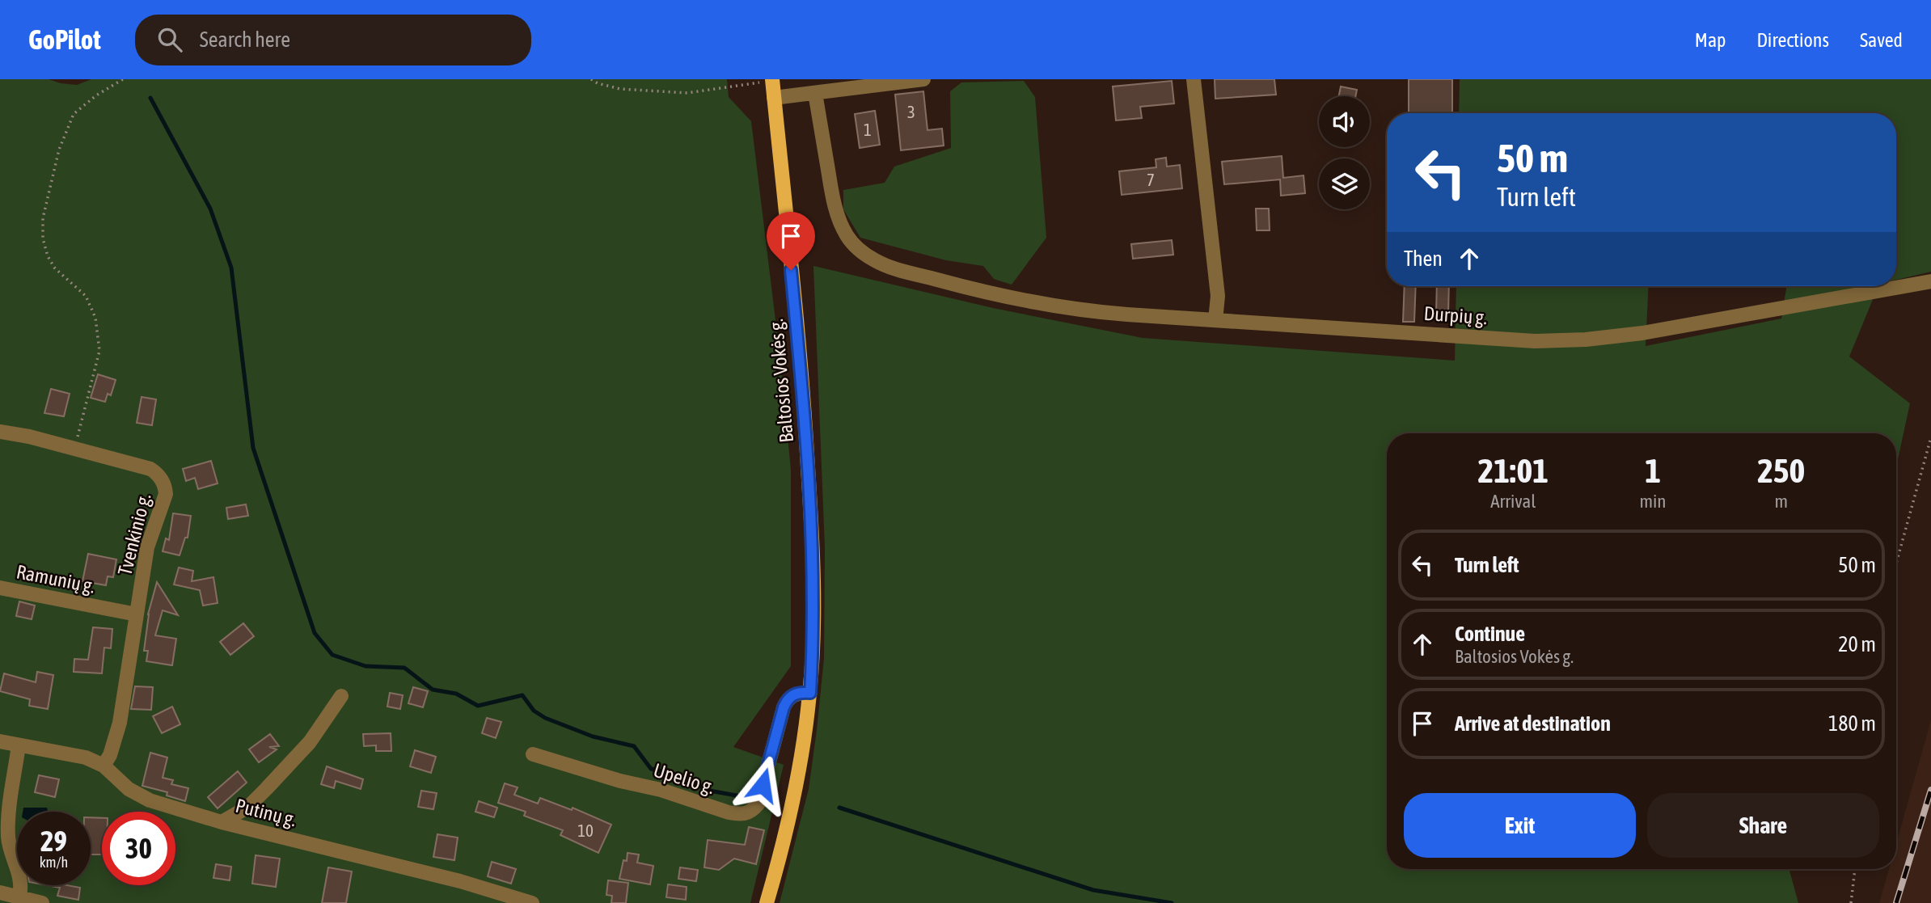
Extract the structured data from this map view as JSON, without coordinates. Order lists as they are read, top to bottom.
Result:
{
  "streets": {
    "main road": ["Baltosios Vokės g."],
    "street": [
      "Durpių g.",
      "Tvenkinio g.",
      "Ramunių g.",
      "Upelio g.",
      "Putinų g."
    ]
  },
  "crossings": [
    ["Baltosios Vokės g.", "Upelio g."],
    ["Tvenkinio g.", "Ramunių g."],
    ["Tvenkinio g.", "Putinų g."]
  ],
  "house_numbers": [
    "3",
    "1",
    "7",
    "10"
  ],
  "page": {
    "header": "GoPilot",
    "search": "Search here",
    "nav": ["Map", "Directions", "Saved"],
    "turn": ["50 m", "Turn left"],
    "then": "Then",
    "eta": [
      "21:01",
      "Arrival",
      "1",
      "min",
      "250",
      "m"
    ],
    "list": [
      {
        "name": "Turn left",
        "value": "50 m"
      },
      {
        "name": "Continue",
        "note": "Baltosios Vokės g.",
        "value": "20 m"
      },
      {
        "name": "Arrive at destination",
        "value": "180 m"
      }
    ],
    "buttons": ["Exit", "Share"],
    "speed": "29 km/h",
    "limit": "30"
  }
}
